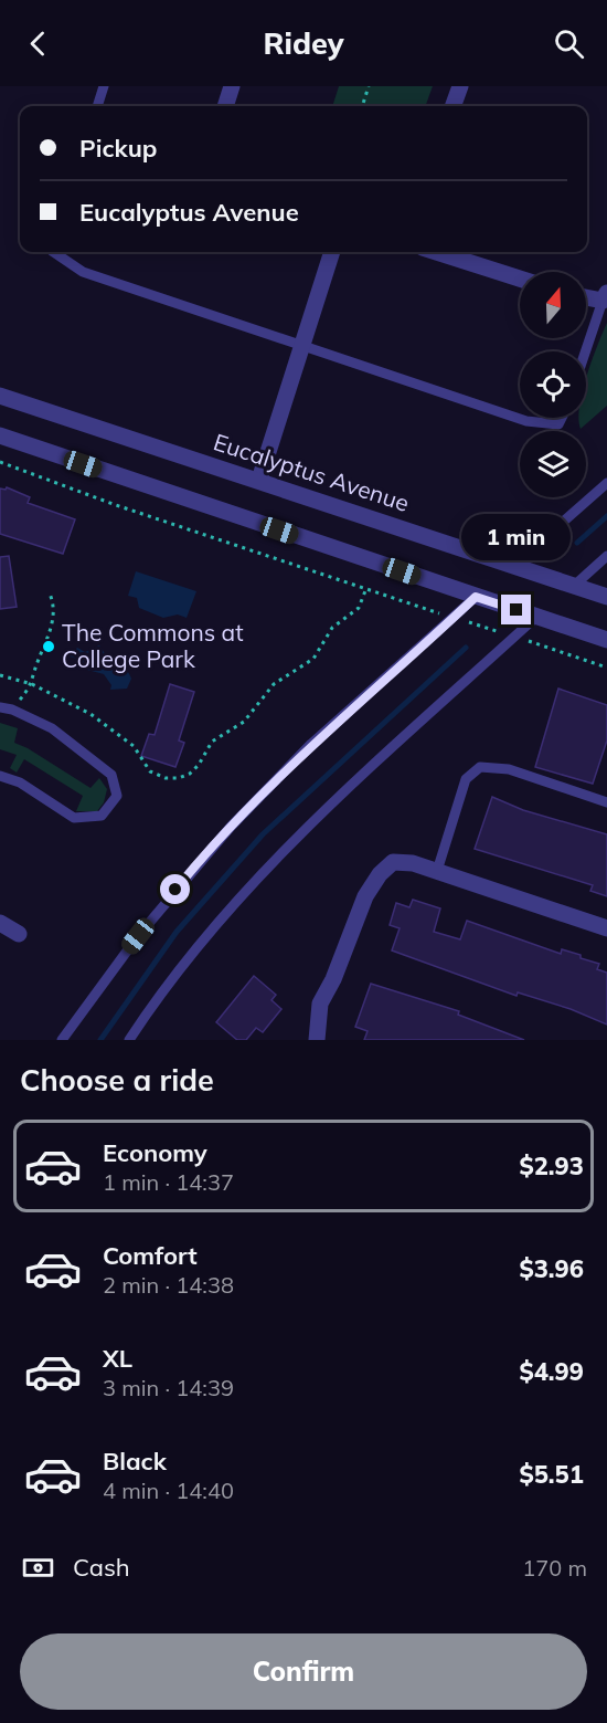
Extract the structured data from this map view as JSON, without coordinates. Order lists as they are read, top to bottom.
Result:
{
  "streets": {
    "street": ["Eucalyptus Avenue"]
  },
  "places": ["The Commons at College Park"],
  "north": "top",
  "page": {
    "header": "Ridey",
    "banner": ["Pickup", "Eucalyptus Avenue"],
    "bubble": "1 min",
    "heading": "Choose a ride",
    "list": [
      {
        "name": "Economy",
        "note": "1 min · 14:37",
        "value": "$2.93"
      },
      {
        "name": "Comfort",
        "note": "2 min · 14:38",
        "value": "$3.96"
      },
      {
        "name": "XL",
        "note": "3 min · 14:39",
        "value": "$4.99"
      },
      {
        "name": "Black",
        "note": "4 min · 14:40",
        "value": "$5.51"
      }
    ],
    "pay": ["Cash", "170 m"],
    "buttons": "Confirm"
  }
}
